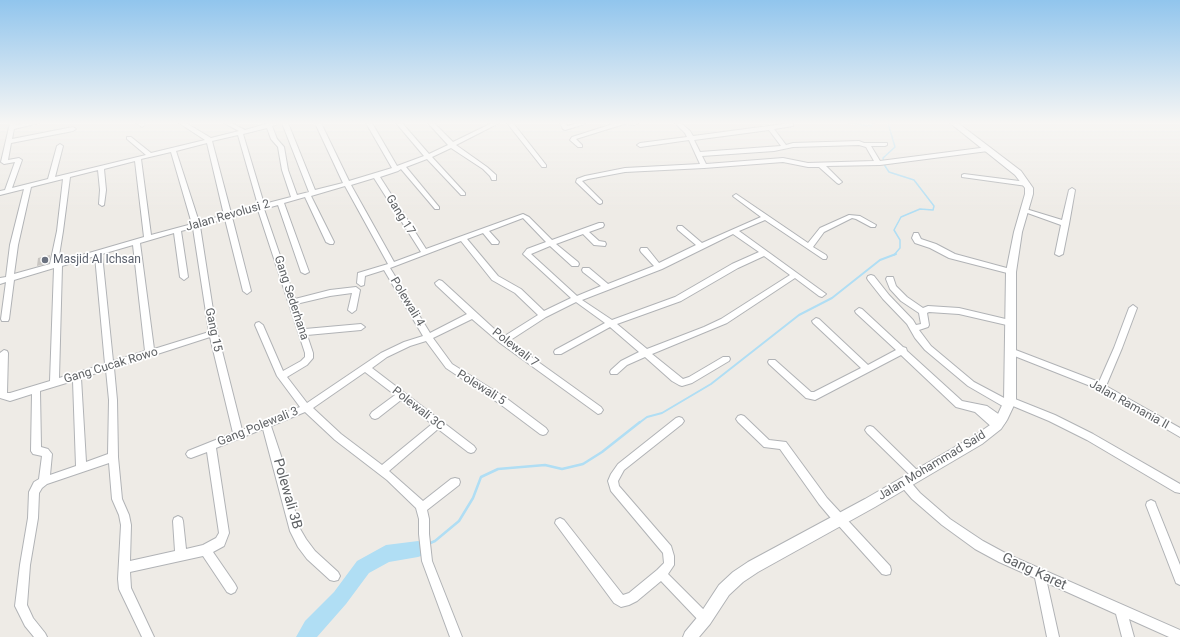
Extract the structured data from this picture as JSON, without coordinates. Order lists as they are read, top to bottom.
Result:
{
  "streets": {
    "street": [
      "Gang 17",
      "Jalan Revolusi 2",
      "Gang Sederhana",
      "Polewali 4",
      "Gang 15",
      "Polewali 7",
      "Gang Cucak Rowo",
      "Polewali 5",
      "Jalan Ramania II",
      "Polewali 3C",
      "Gang Polewali 3",
      "Jalan Mohammad Said",
      "Polewali 3B",
      "Gang Karet"
    ]
  },
  "crossings": [
    ["Gang 17", "Jalan Revolusi 2"],
    ["Jalan Revolusi 2", "Gang Sederhana"],
    ["Jalan Revolusi 2", "Polewali 4"],
    ["Jalan Revolusi 2", "Gang 15"],
    ["Jalan Revolusi 2", "Gang Cucak Rowo"],
    ["Polewali 4", "Polewali 5"],
    ["Polewali 4", "Gang Polewali 3"],
    ["Gang 15", "Gang Cucak Rowo"],
    ["Gang 15", "Gang Polewali 3"],
    ["Polewali 5", "Gang Polewali 3"],
    ["Jalan Ramania II", "Jalan Mohammad Said"],
    ["Polewali 3C", "Gang Polewali 3"],
    ["Gang Polewali 3", "Polewali 3B"],
    ["Jalan Mohammad Said", "Gang Karet"]
  ],
  "places": ["Masjid Al Ichsan"]
}
